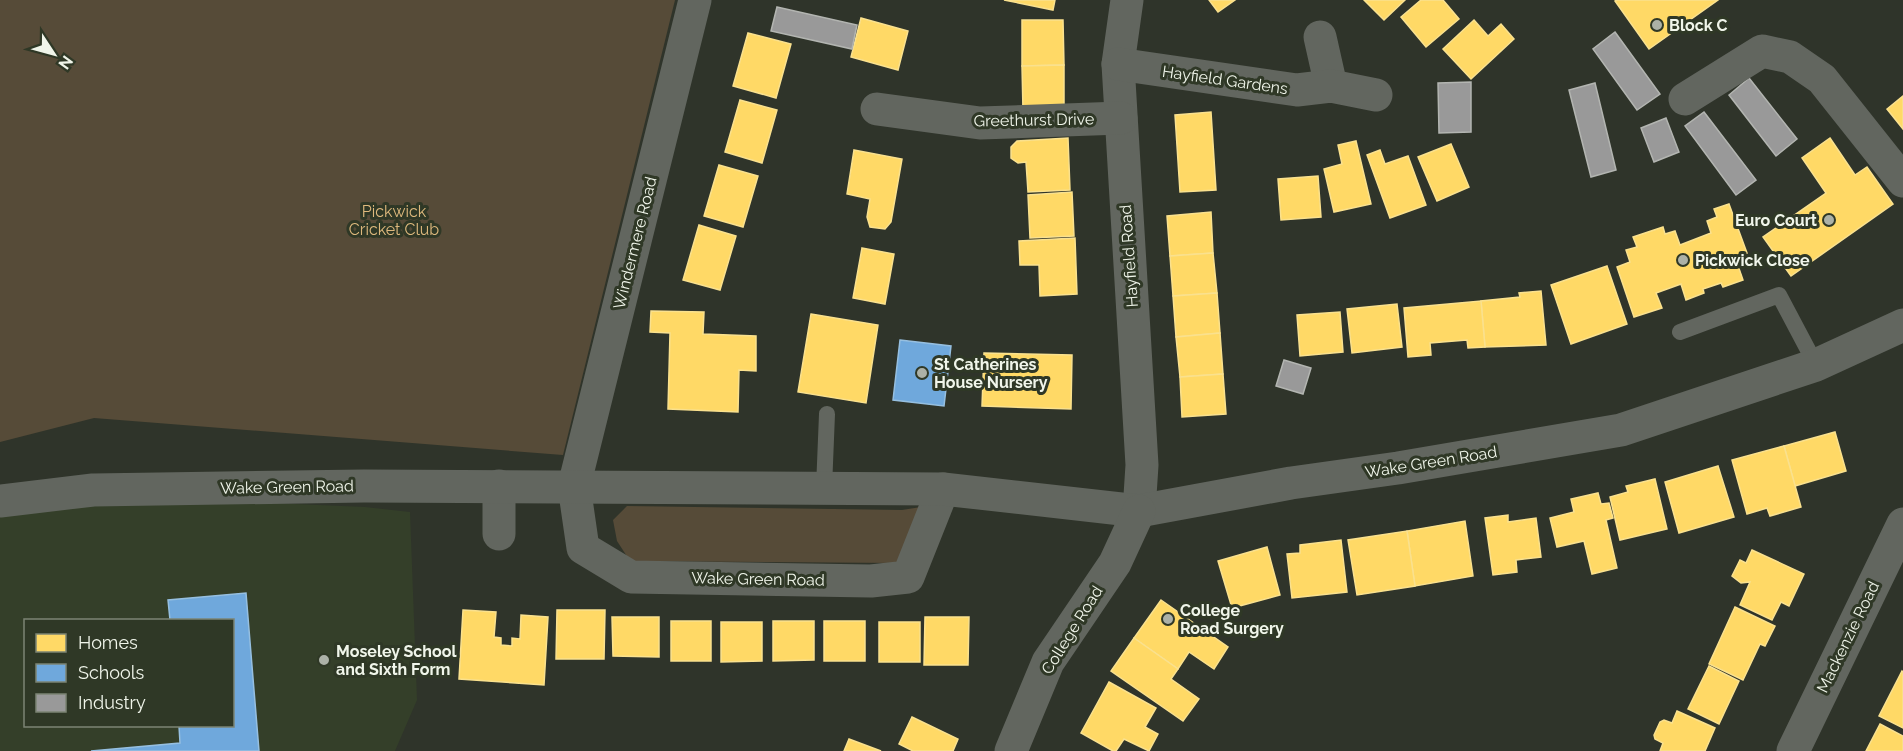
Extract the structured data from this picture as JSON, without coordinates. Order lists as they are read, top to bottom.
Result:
{
  "streets": {
    "street": [
      "Hayfield Gardens",
      "Greethurst Drive",
      "Windermere Road",
      "Hayfield Road",
      "Wake Green Road",
      "College Road",
      "Mackenzie Road"
    ]
  },
  "crossings": [
    ["Hayfield Gardens", "Hayfield Road"],
    ["Greethurst Drive", "Hayfield Road"],
    ["Windermere Road", "Wake Green Road"],
    ["Hayfield Road", "Wake Green Road"],
    ["Hayfield Road", "College Road"],
    ["Wake Green Road", "College Road"]
  ],
  "parks": ["Pickwick Cricket Club"],
  "places": [
    "Block C",
    "Euro Court",
    "Pickwick Close",
    "St Catherines House Nursery",
    "College Road Surgery",
    "Moseley School and Sixth Form"
  ],
  "legend": ["Homes", "Schools", "Industry"],
  "north": "bottom right"
}
